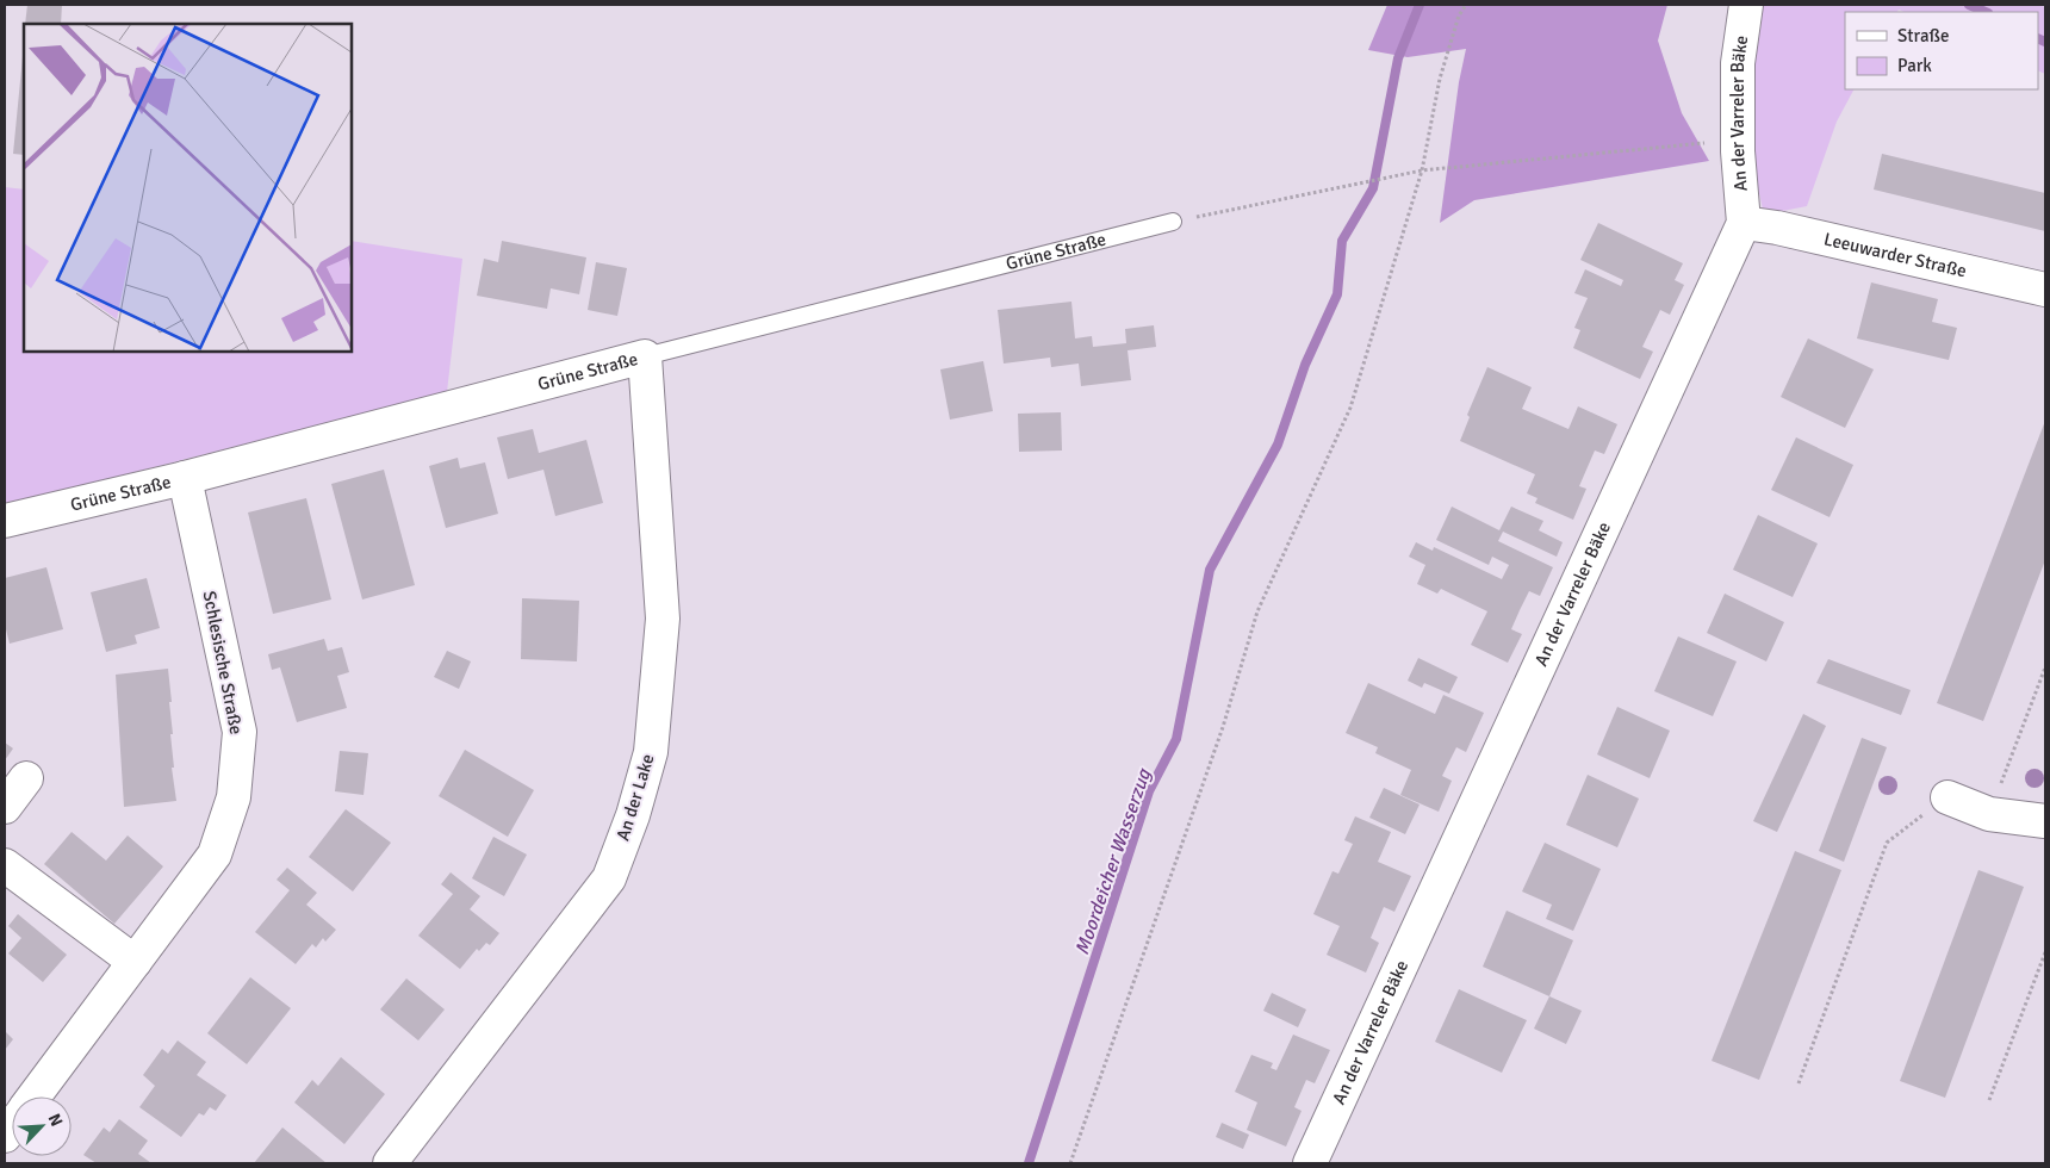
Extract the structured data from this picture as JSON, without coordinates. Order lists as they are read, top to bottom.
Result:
{
  "streets": {
    "street": [
      "An der Varreler Bäke",
      "Grüne Straße",
      "Leeuwarder Straße",
      "Schlesische Straße",
      "An der Lake"
    ]
  },
  "crossings": [
    ["An der Varreler Bäke", "Leeuwarder Straße"],
    ["Grüne Straße", "Schlesische Straße"],
    ["Grüne Straße", "An der Lake"]
  ],
  "water": ["Moordeicher Wasserzug"],
  "legend": ["Straße", "Park"],
  "north": "top right"
}
